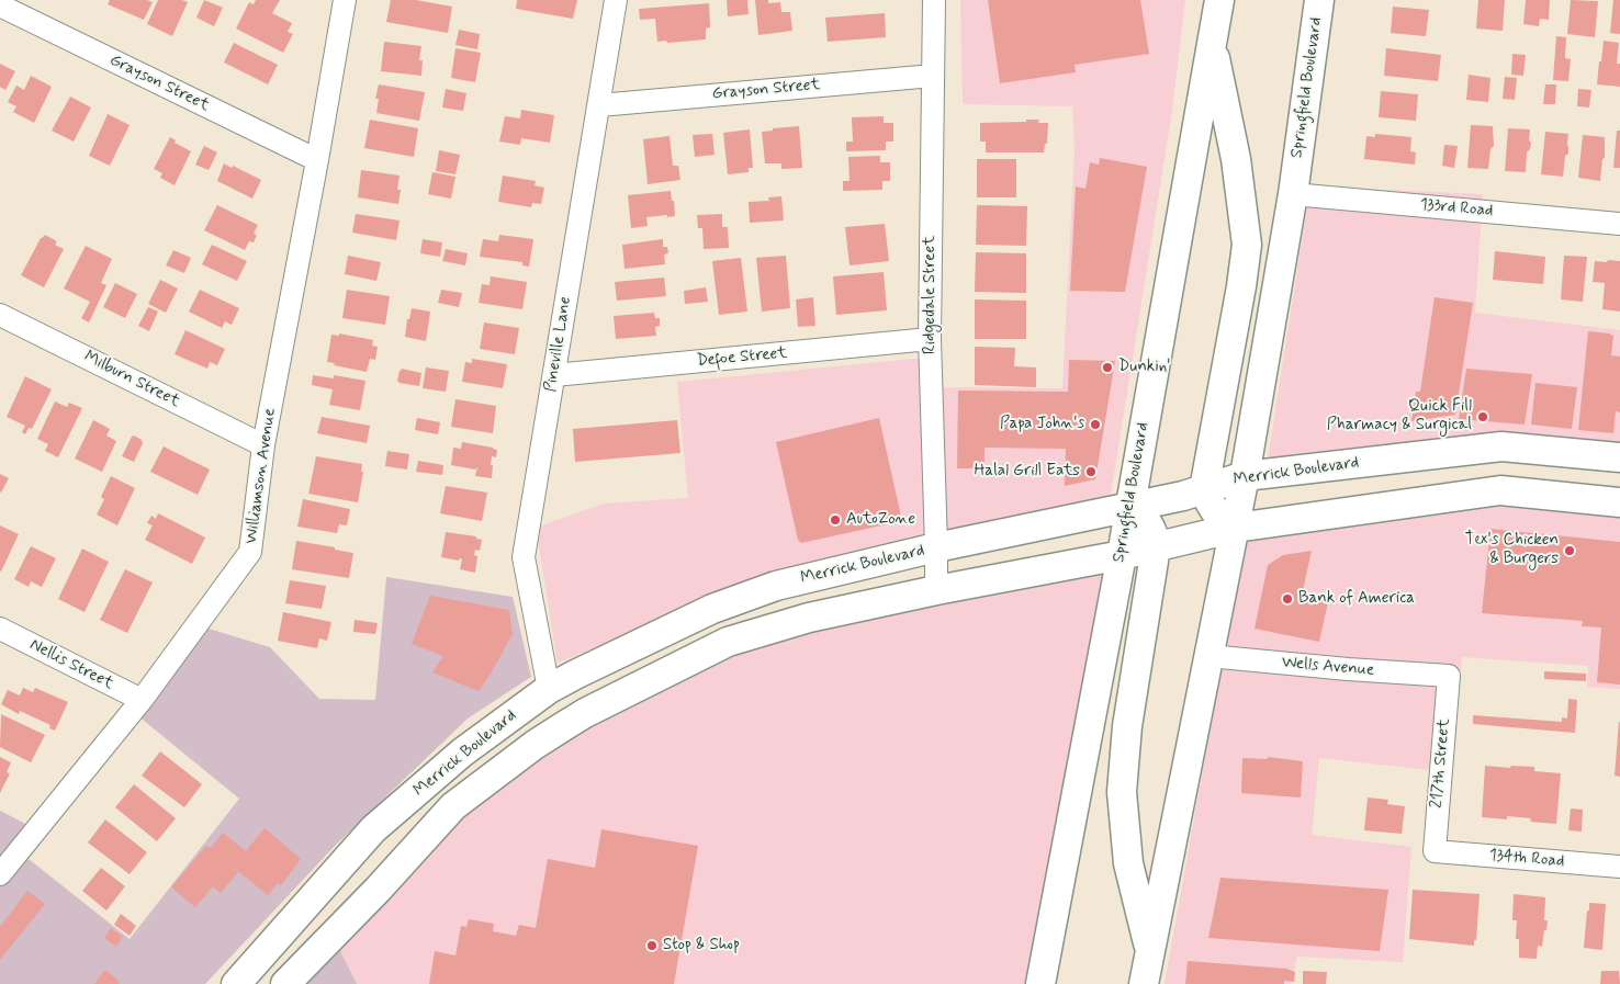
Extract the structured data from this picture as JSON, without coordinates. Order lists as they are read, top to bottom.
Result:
{
  "streets": {
    "main road": ["Springfield Boulevard", "Merrick Boulevard"],
    "street": [
      "Grayson Street",
      "133rd Road",
      "Ridgedale Street",
      "Pineville Lane",
      "Defoe Street",
      "Milburn Street",
      "Williamson Avenue",
      "Nellis Street",
      "Wells Avenue",
      "217th Street",
      "134th Road"
    ]
  },
  "crossings": [
    ["Grayson Street", "Ridgedale Street"],
    ["Grayson Street", "Pineville Lane"],
    ["Grayson Street", "Williamson Avenue"],
    ["Springfield Boulevard", "133rd Road"],
    ["Springfield Boulevard", "Merrick Boulevard"],
    ["Springfield Boulevard", "Wells Avenue"],
    ["Ridgedale Street", "Defoe Street"],
    ["Ridgedale Street", "Merrick Boulevard"],
    ["Pineville Lane", "Defoe Street"],
    ["Pineville Lane", "Merrick Boulevard"],
    ["Milburn Street", "Williamson Avenue"],
    ["Williamson Avenue", "Nellis Street"],
    ["Wells Avenue", "217th Street"],
    ["217th Street", "134th Road"]
  ],
  "places": [
    "Dunkin'",
    "Quick Fill Pharmacy & Surgical",
    "Papa John's",
    "Halal Grill Eats",
    "AutoZone",
    "Tex's Chicken & Burgers",
    "Bank of America",
    "Stop & Shop"
  ]
}
